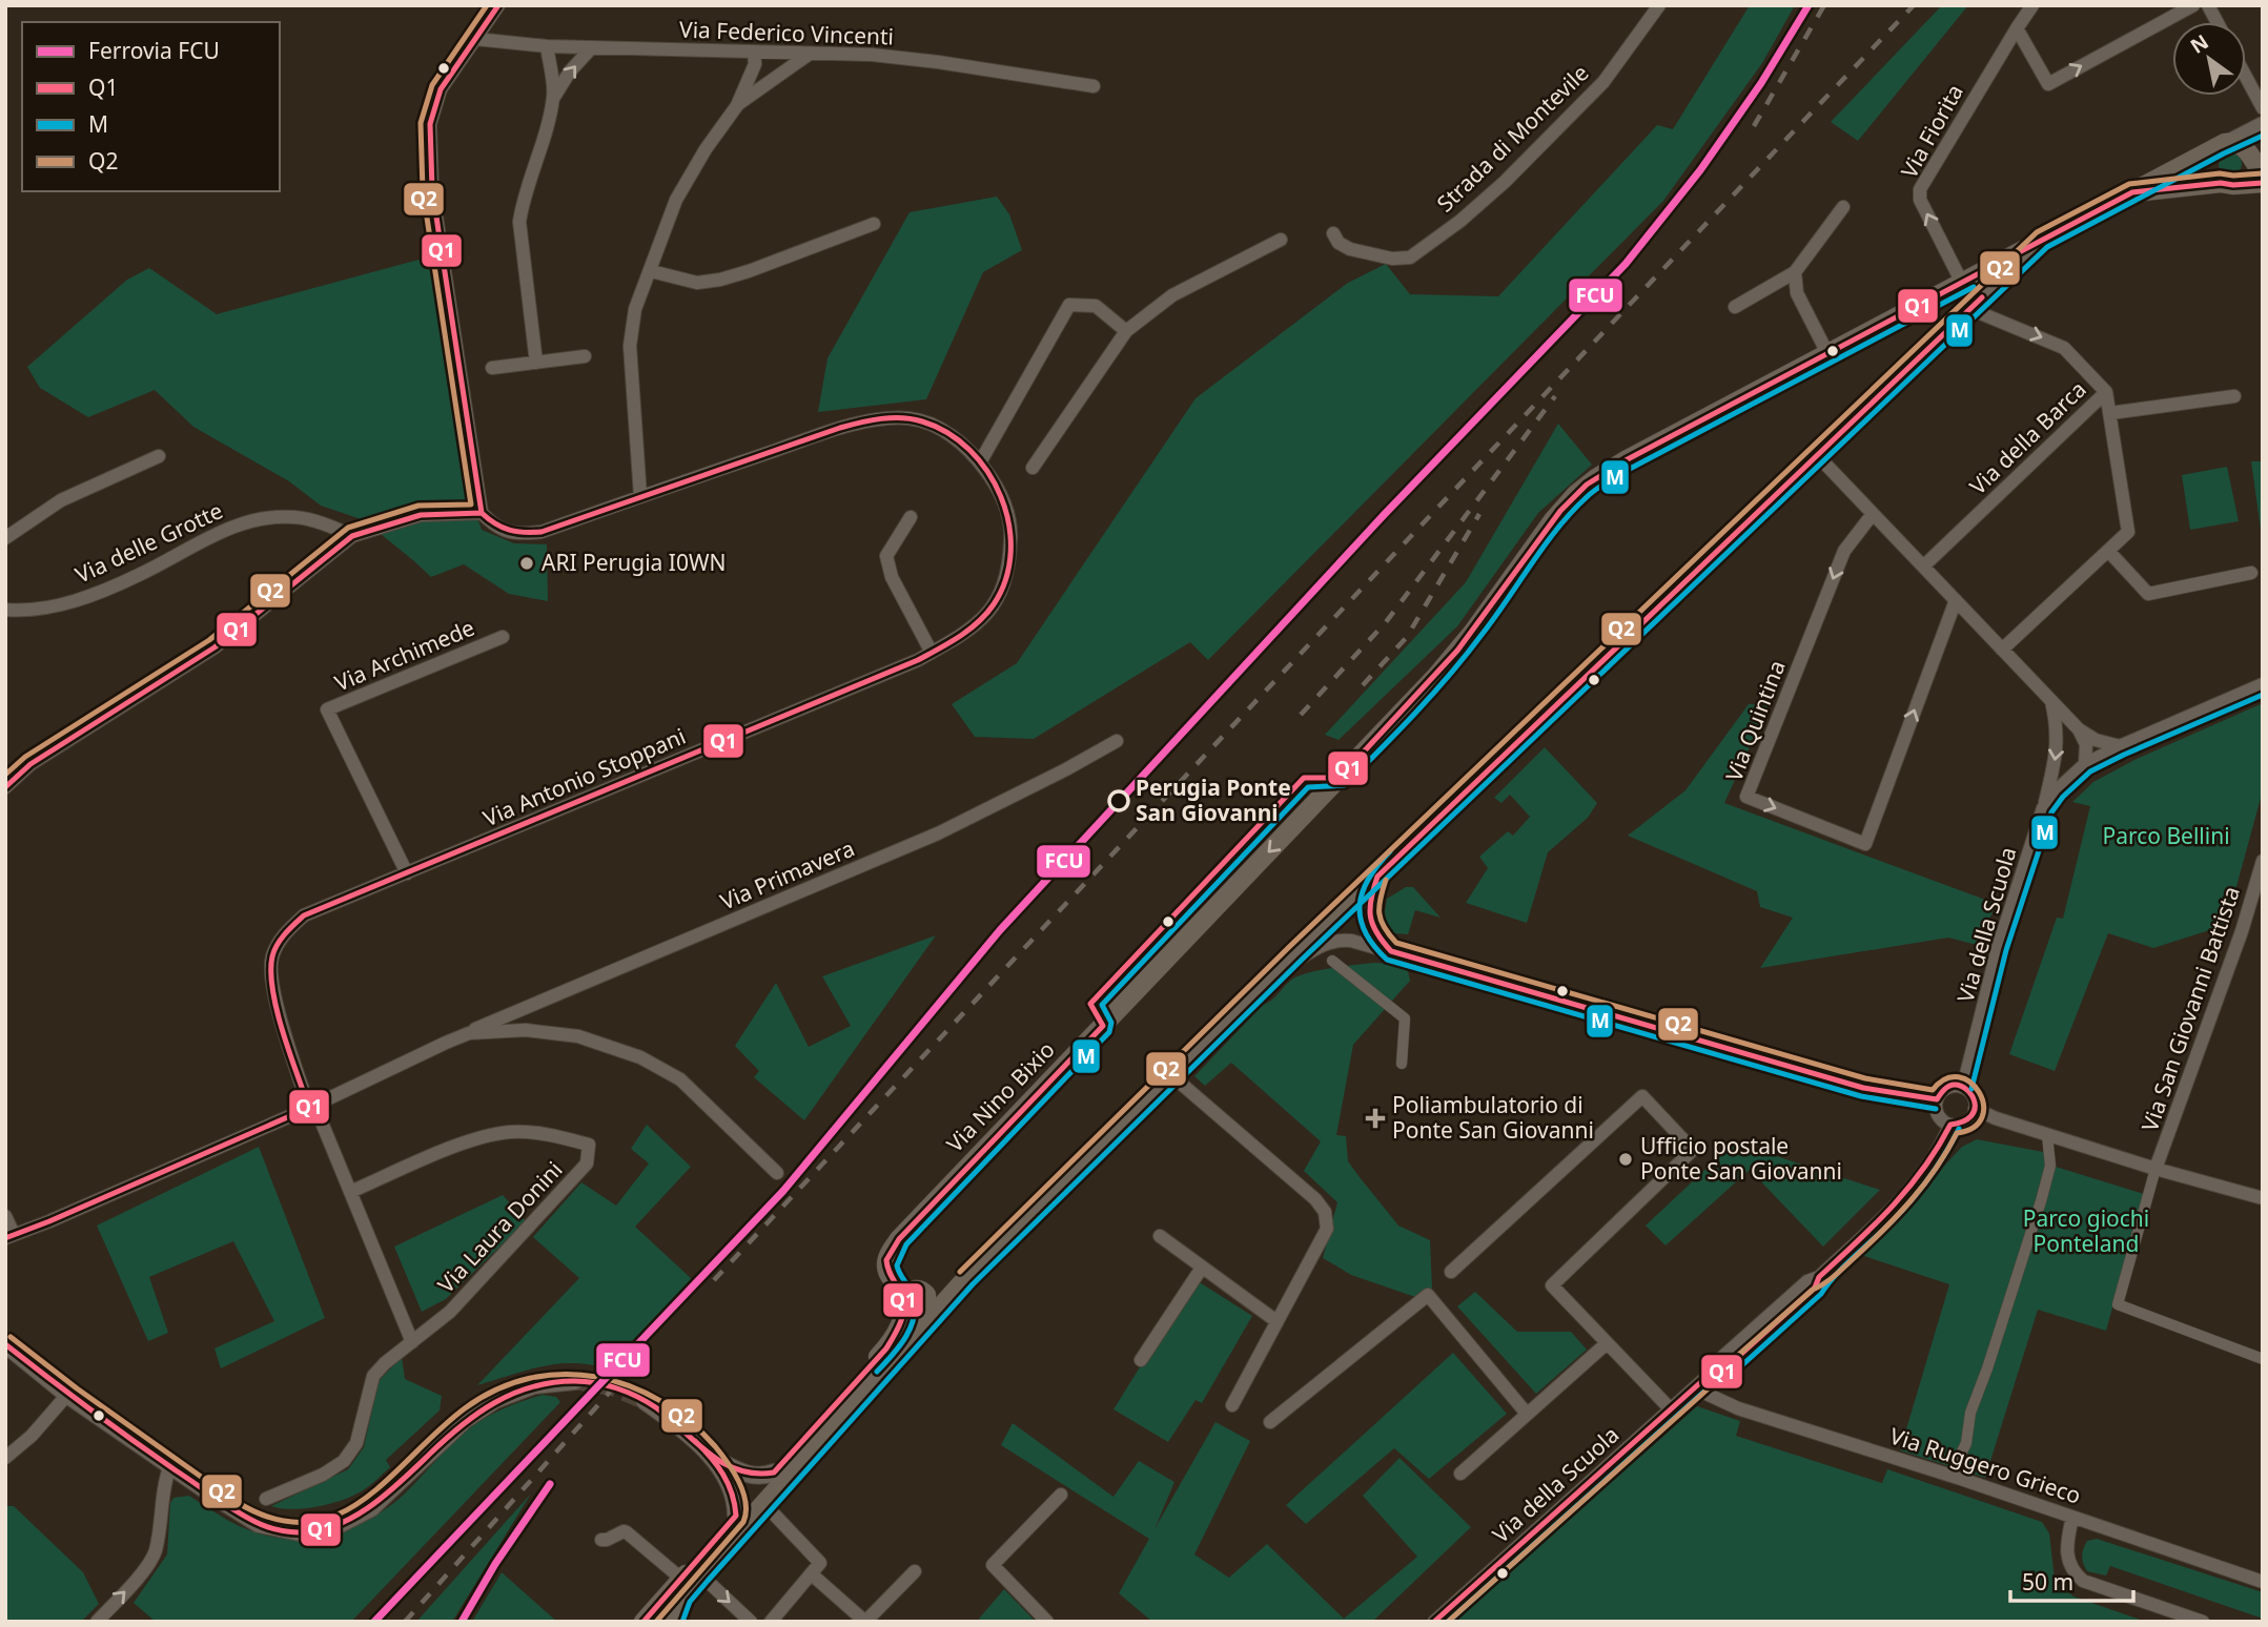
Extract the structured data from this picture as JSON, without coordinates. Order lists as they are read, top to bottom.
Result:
{
  "streets": {
    "main road": ["Via Nino Bixio"],
    "street": [
      "Via Federico Vincenti",
      "Via Fiorita",
      "Strada di Montevile",
      "Via della Barca",
      "Via delle Grotte",
      "Via Archimede",
      "Via Quintina",
      "Via Antonio Stoppani",
      "Via Primavera",
      "Via della Scuola",
      "Via San Giovanni Battista",
      "Via Laura Donini",
      "Via Ruggero Grieco"
    ]
  },
  "crossings": [
    ["Via Fiorita", "Via della Barca"],
    ["Via Fiorita", "Via Nino Bixio"],
    ["Via della Barca", "Via Nino Bixio"],
    ["Via Archimede", "Via Antonio Stoppani"],
    ["Via Antonio Stoppani", "Via Primavera"],
    ["Via Antonio Stoppani", "Via Laura Donini"],
    ["Via della Scuola", "Via Ruggero Grieco"]
  ],
  "one_way": ["Via Fiorita"],
  "parks": ["Parco Bellini", "Parco giochi Ponteland"],
  "places": {
    "other": ["ARI Perugia I0WN", "Perugia Ponte San Giovanni", "Ufficio postale Ponte San Giovanni"],
    "health": ["Poliambulatorio di Ponte San Giovanni"]
  },
  "lines": [
    "rail line FCU",
    "transit line Q1",
    "transit line Q2",
    "transit line M"
  ],
  "legend": [
    "Ferrovia FCU",
    "Q1",
    "M",
    "Q2"
  ],
  "scale_bar": "50 m",
  "north": "top left"
}
